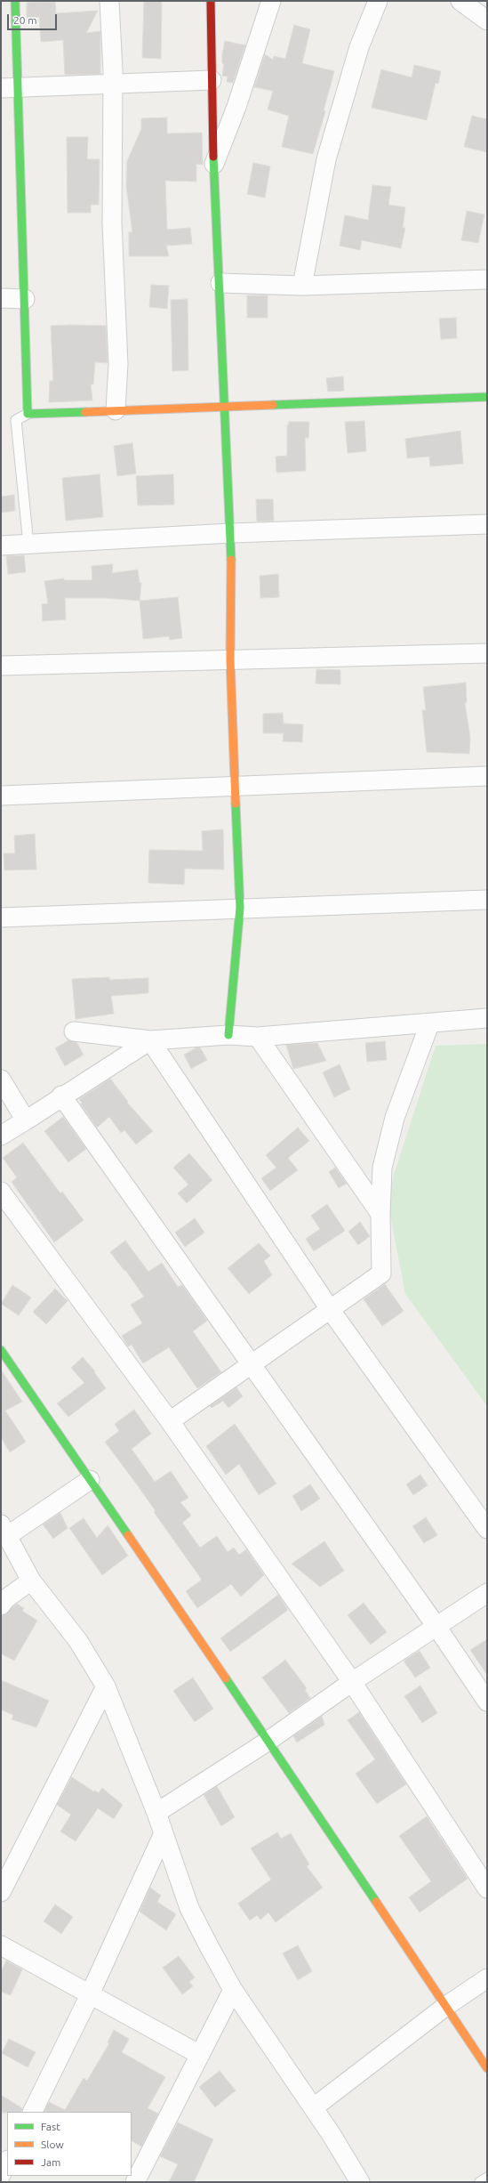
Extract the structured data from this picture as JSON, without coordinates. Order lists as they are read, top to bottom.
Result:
{
  "legend": ["Fast", "Slow", "Jam"],
  "scale_bar": "20 m"
}
